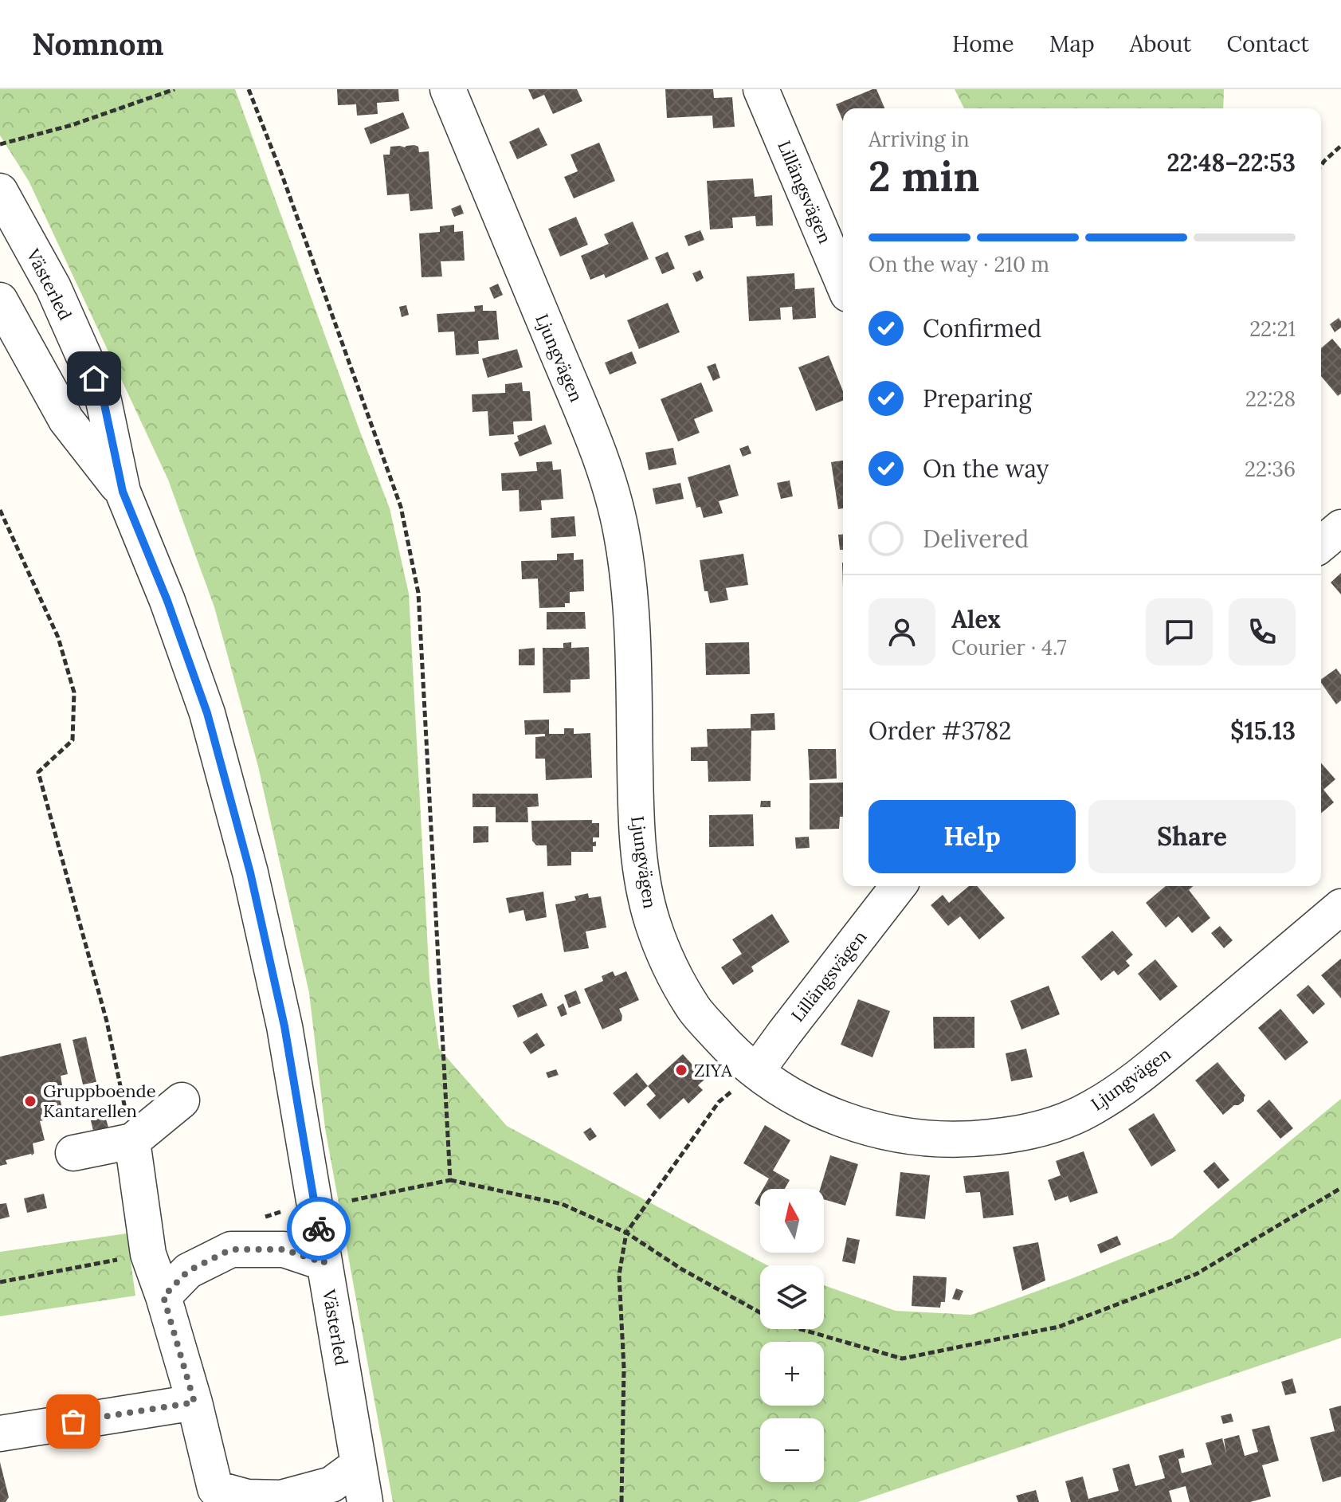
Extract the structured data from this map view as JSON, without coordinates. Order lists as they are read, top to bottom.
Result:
{
  "streets": {
    "street": ["Lillängsvägen", "Västerled", "Ljungvägen"]
  },
  "crossings": [
    ["Lillängsvägen", "Ljungvägen"]
  ],
  "places": ["ZIYA", "Gruppboende Kantarellen"],
  "north": "top",
  "page": {
    "header": "Nomnom",
    "nav": [
      "Home",
      "Map",
      "About",
      "Contact"
    ],
    "heading": ["2 min", "Arriving in", "22:48–22:53"],
    "panel": [
      "Alex",
      "Courier · 4.7",
      "Order #3782",
      "$15.13"
    ],
    "bar": "On the way · 210 m",
    "list": [
      ["Confirmed", "22:21"],
      ["Preparing", "22:28"],
      ["On the way", "22:36"],
      "Delivered"
    ],
    "buttons": ["Help", "Share"],
    "map_buttons": ["+", "−"]
  }
}
